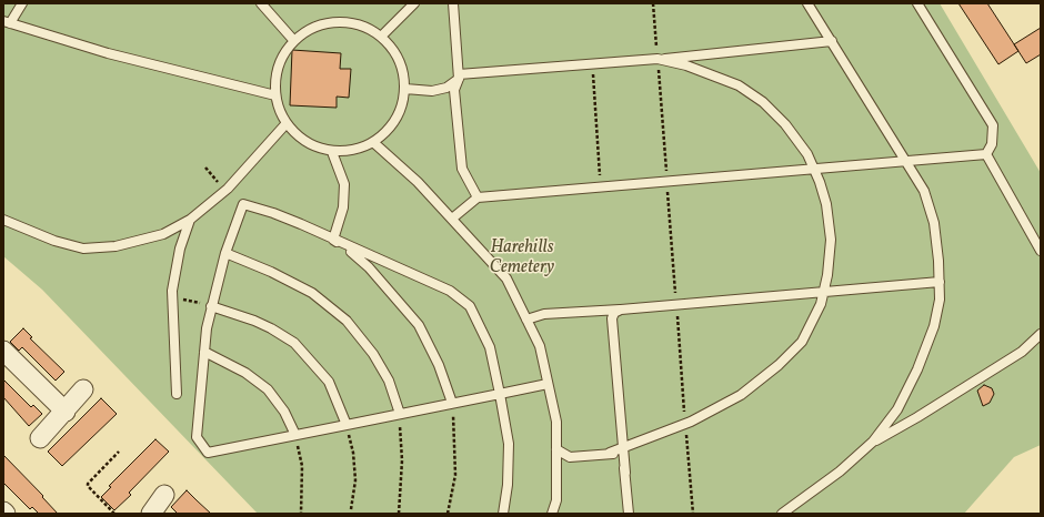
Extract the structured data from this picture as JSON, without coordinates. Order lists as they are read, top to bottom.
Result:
{
  "parks": ["Harehills Cemetery"]
}
